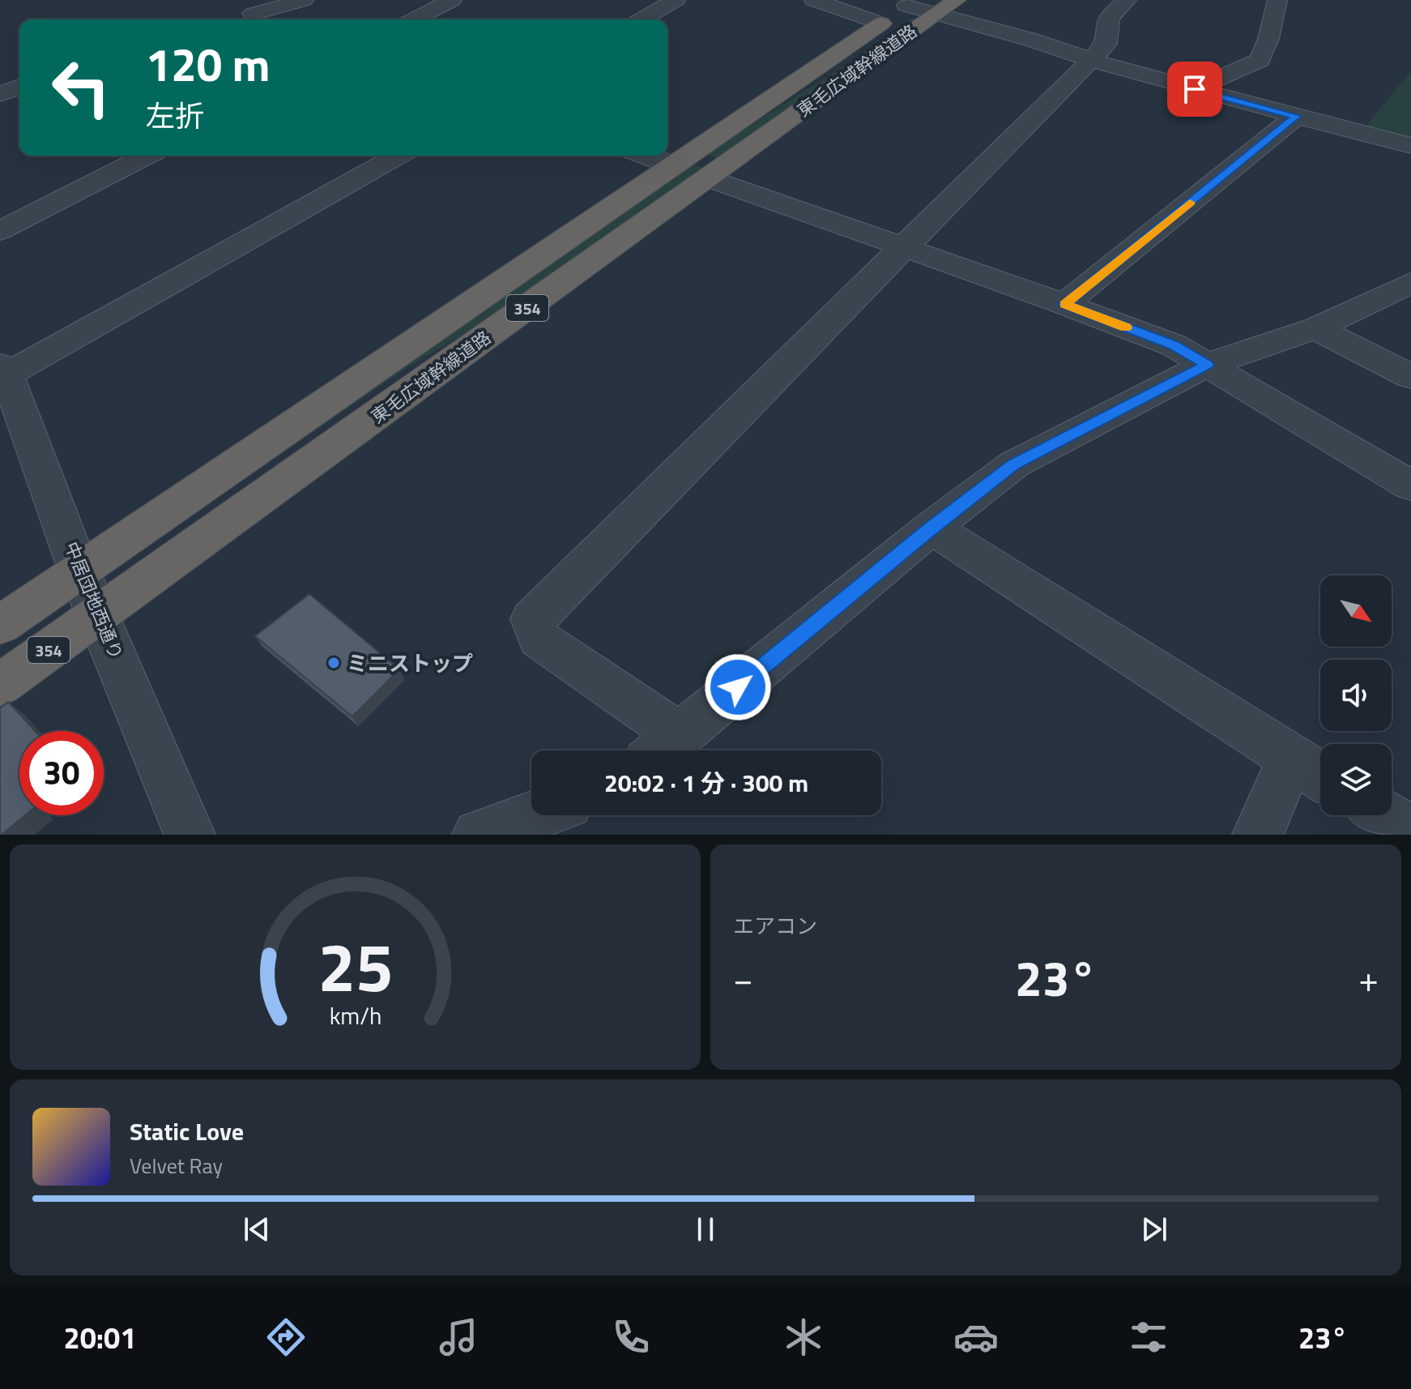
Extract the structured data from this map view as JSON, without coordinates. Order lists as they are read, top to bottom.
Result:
{
  "streets": {
    "highway": ["東毛広域幹線道路", "354"],
    "street": ["中居団地西通り"]
  },
  "crossings": [
    ["東毛広域幹線道路", "中居団地西通り"]
  ],
  "places": ["ミニストップ"],
  "north": "bottom right",
  "page": {
    "turn": ["120 m", "左折"],
    "limit": "30",
    "trip": "20:02 · 1 分 · 300 m",
    "tile": "エアコン",
    "heat": ["−", "23°", "+"],
    "song": ["Static Love", "Velvet Ray"],
    "tabs": ["20:01", "23°"],
    "gauge": ["25", "km/h"]
  }
}
